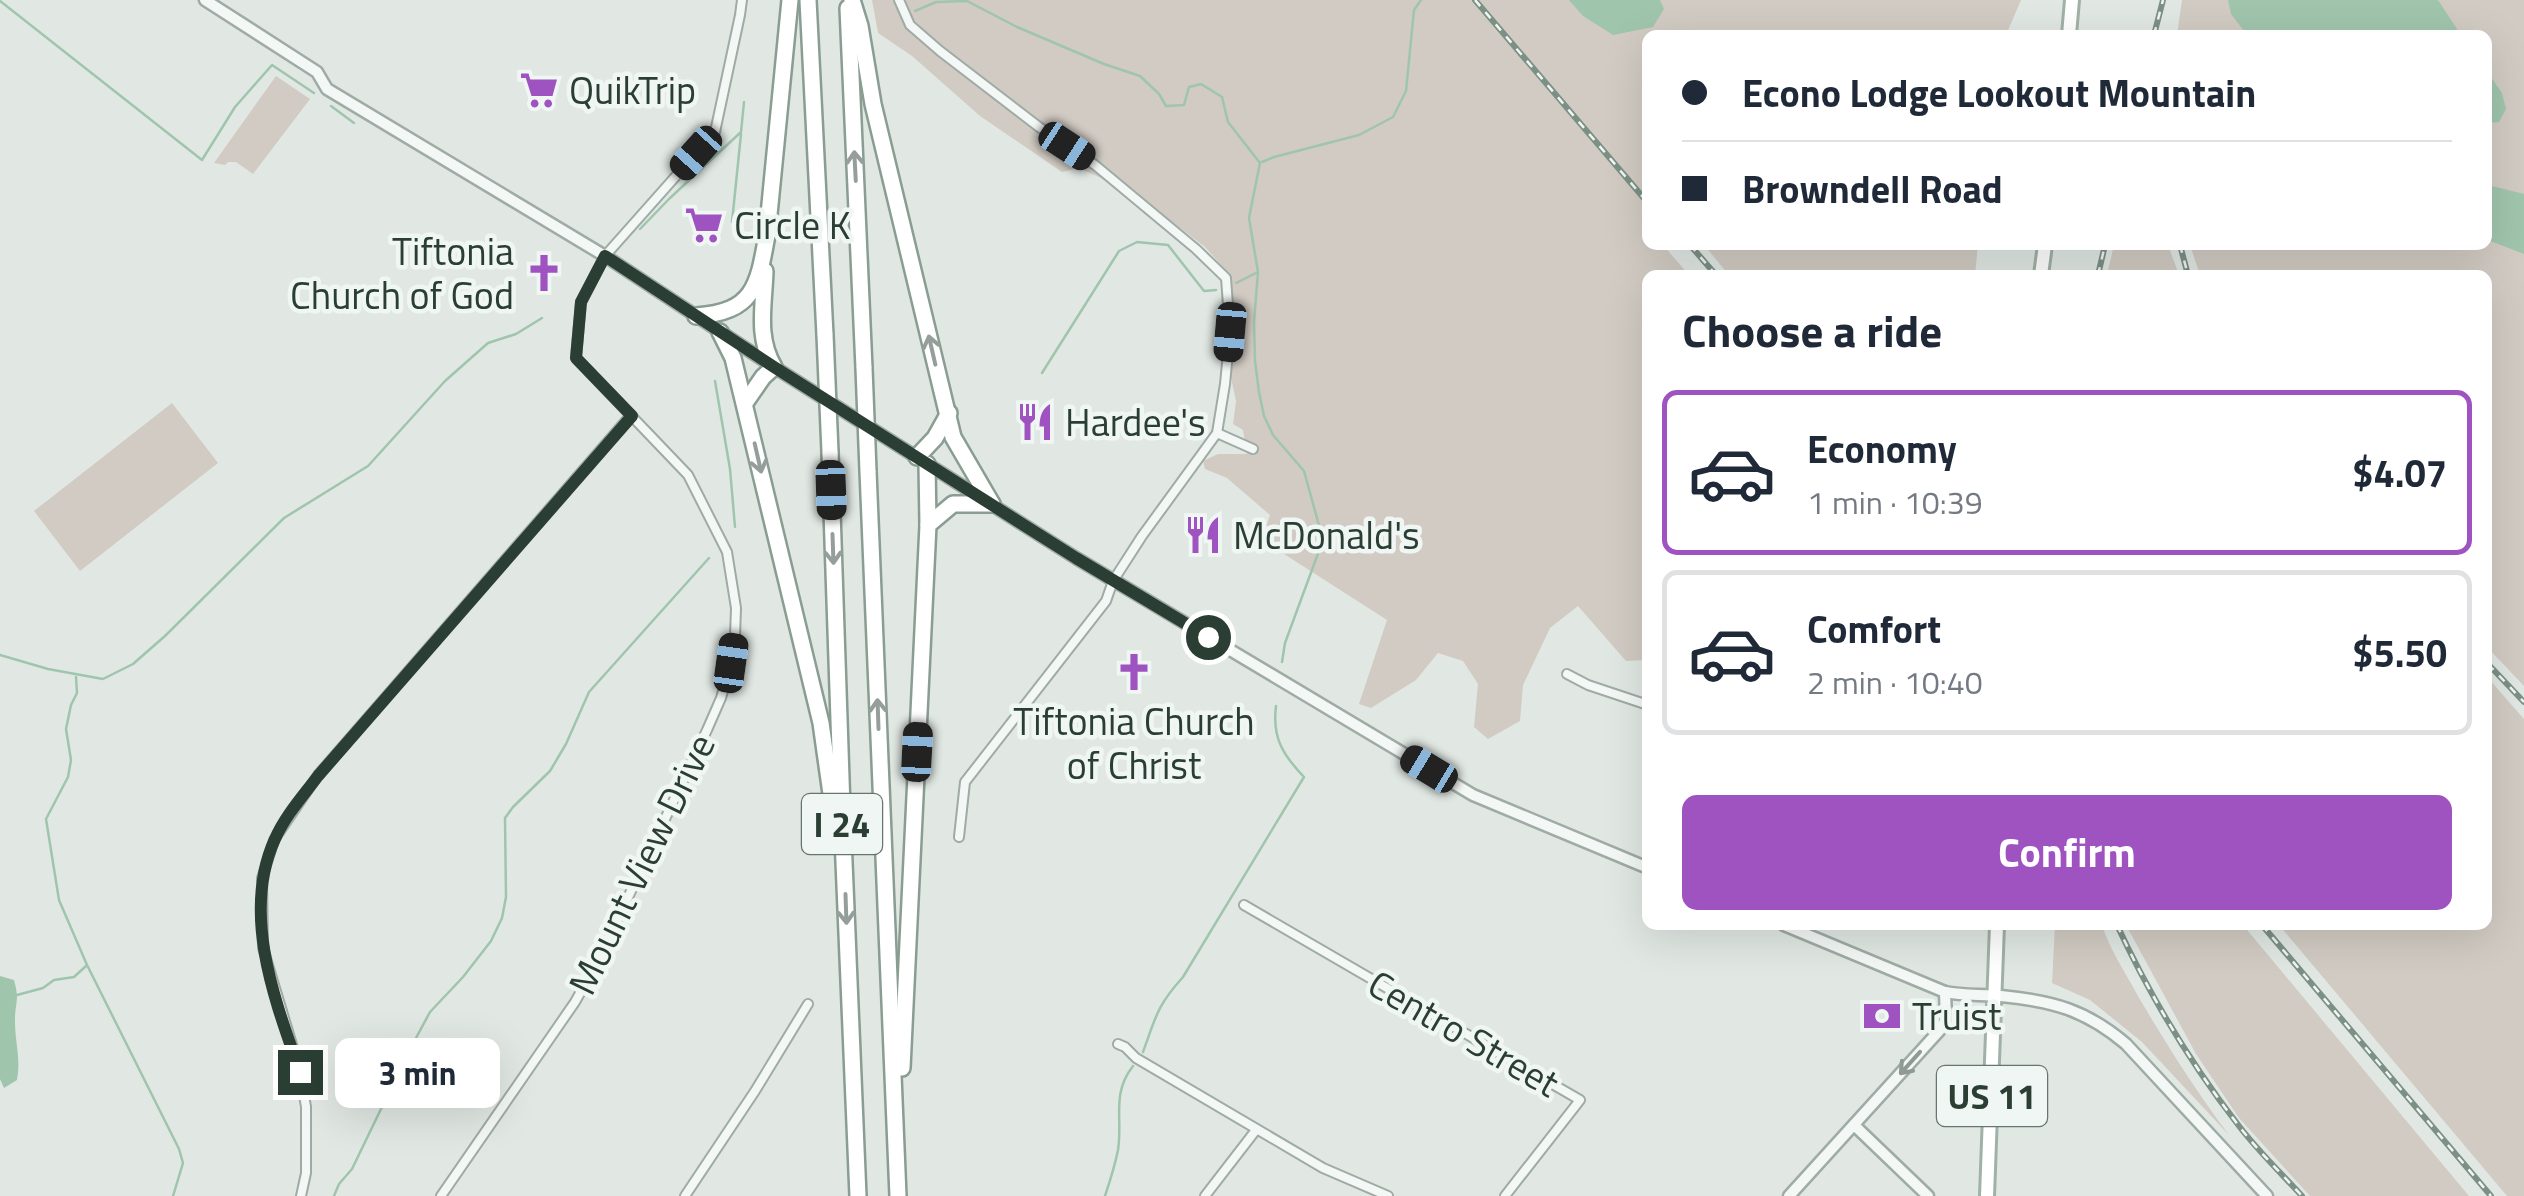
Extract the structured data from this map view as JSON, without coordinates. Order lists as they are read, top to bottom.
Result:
{
  "streets": {
    "highway": ["I 24"],
    "main road": ["US 11"],
    "street": ["Mount View Drive", "Centro Street"]
  },
  "places": {
    "supermarket": ["QuikTrip", "Circle K"],
    "church": ["Tiftonia Church of God", "Tiftonia Church of Christ"],
    "restaurant": ["Hardee's", "McDonald's"],
    "bank": ["Truist"]
  },
  "page": {
    "banner": ["Econo Lodge Lookout Mountain", "Browndell Road"],
    "heading": "Choose a ride",
    "list": [
      {
        "name": "Economy",
        "note": "1 min · 10:39",
        "value": "$4.07"
      },
      {
        "name": "Comfort",
        "note": "2 min · 10:40",
        "value": "$5.50"
      }
    ],
    "buttons": "Confirm",
    "bubble": "3 min"
  }
}
